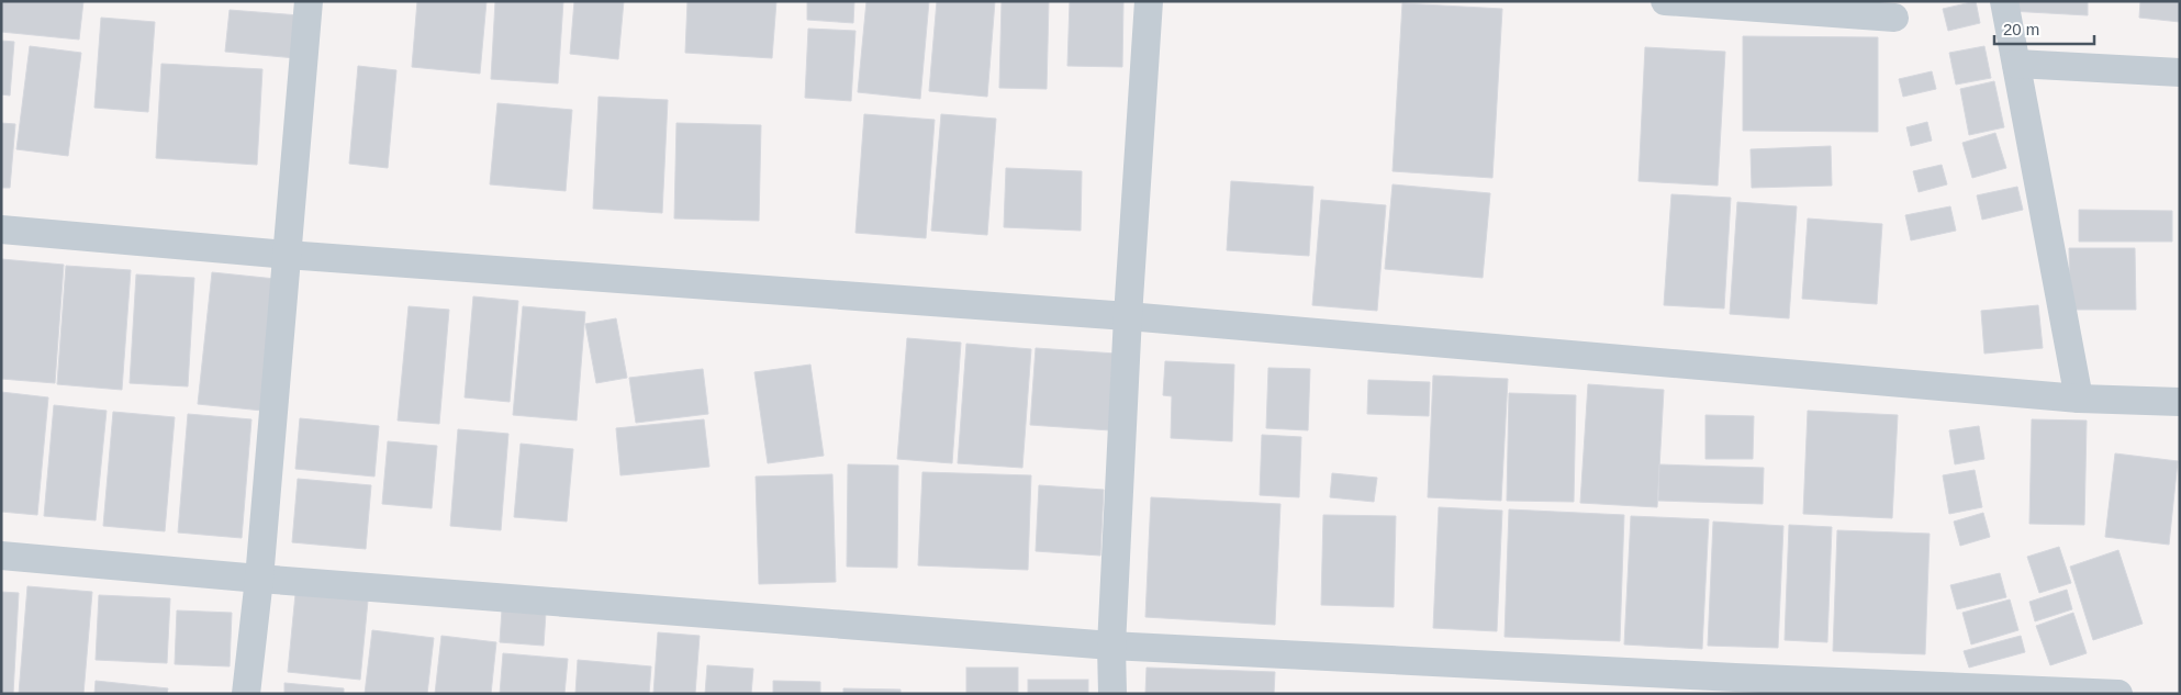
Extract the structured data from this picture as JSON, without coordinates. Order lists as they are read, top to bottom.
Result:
{
  "scale_bar": "20 m"
}
